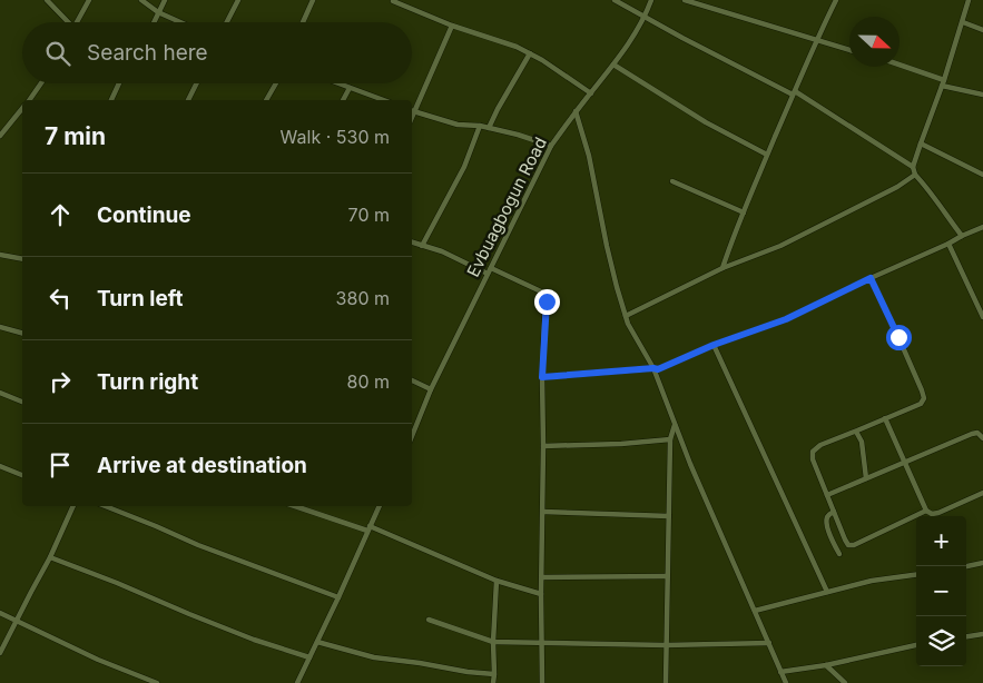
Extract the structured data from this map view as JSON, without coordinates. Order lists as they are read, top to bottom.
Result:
{
  "streets": {
    "street": ["Evbuagbogun Road"]
  },
  "north": "right",
  "page": {
    "search": "Search here",
    "heading": ["7 min", "Walk · 530 m"],
    "list": [
      ["Continue", "70 m"],
      ["Turn left", "380 m"],
      ["Turn right", "80 m"],
      "Arrive at destination"
    ],
    "map_buttons": ["+", "−"]
  }
}
